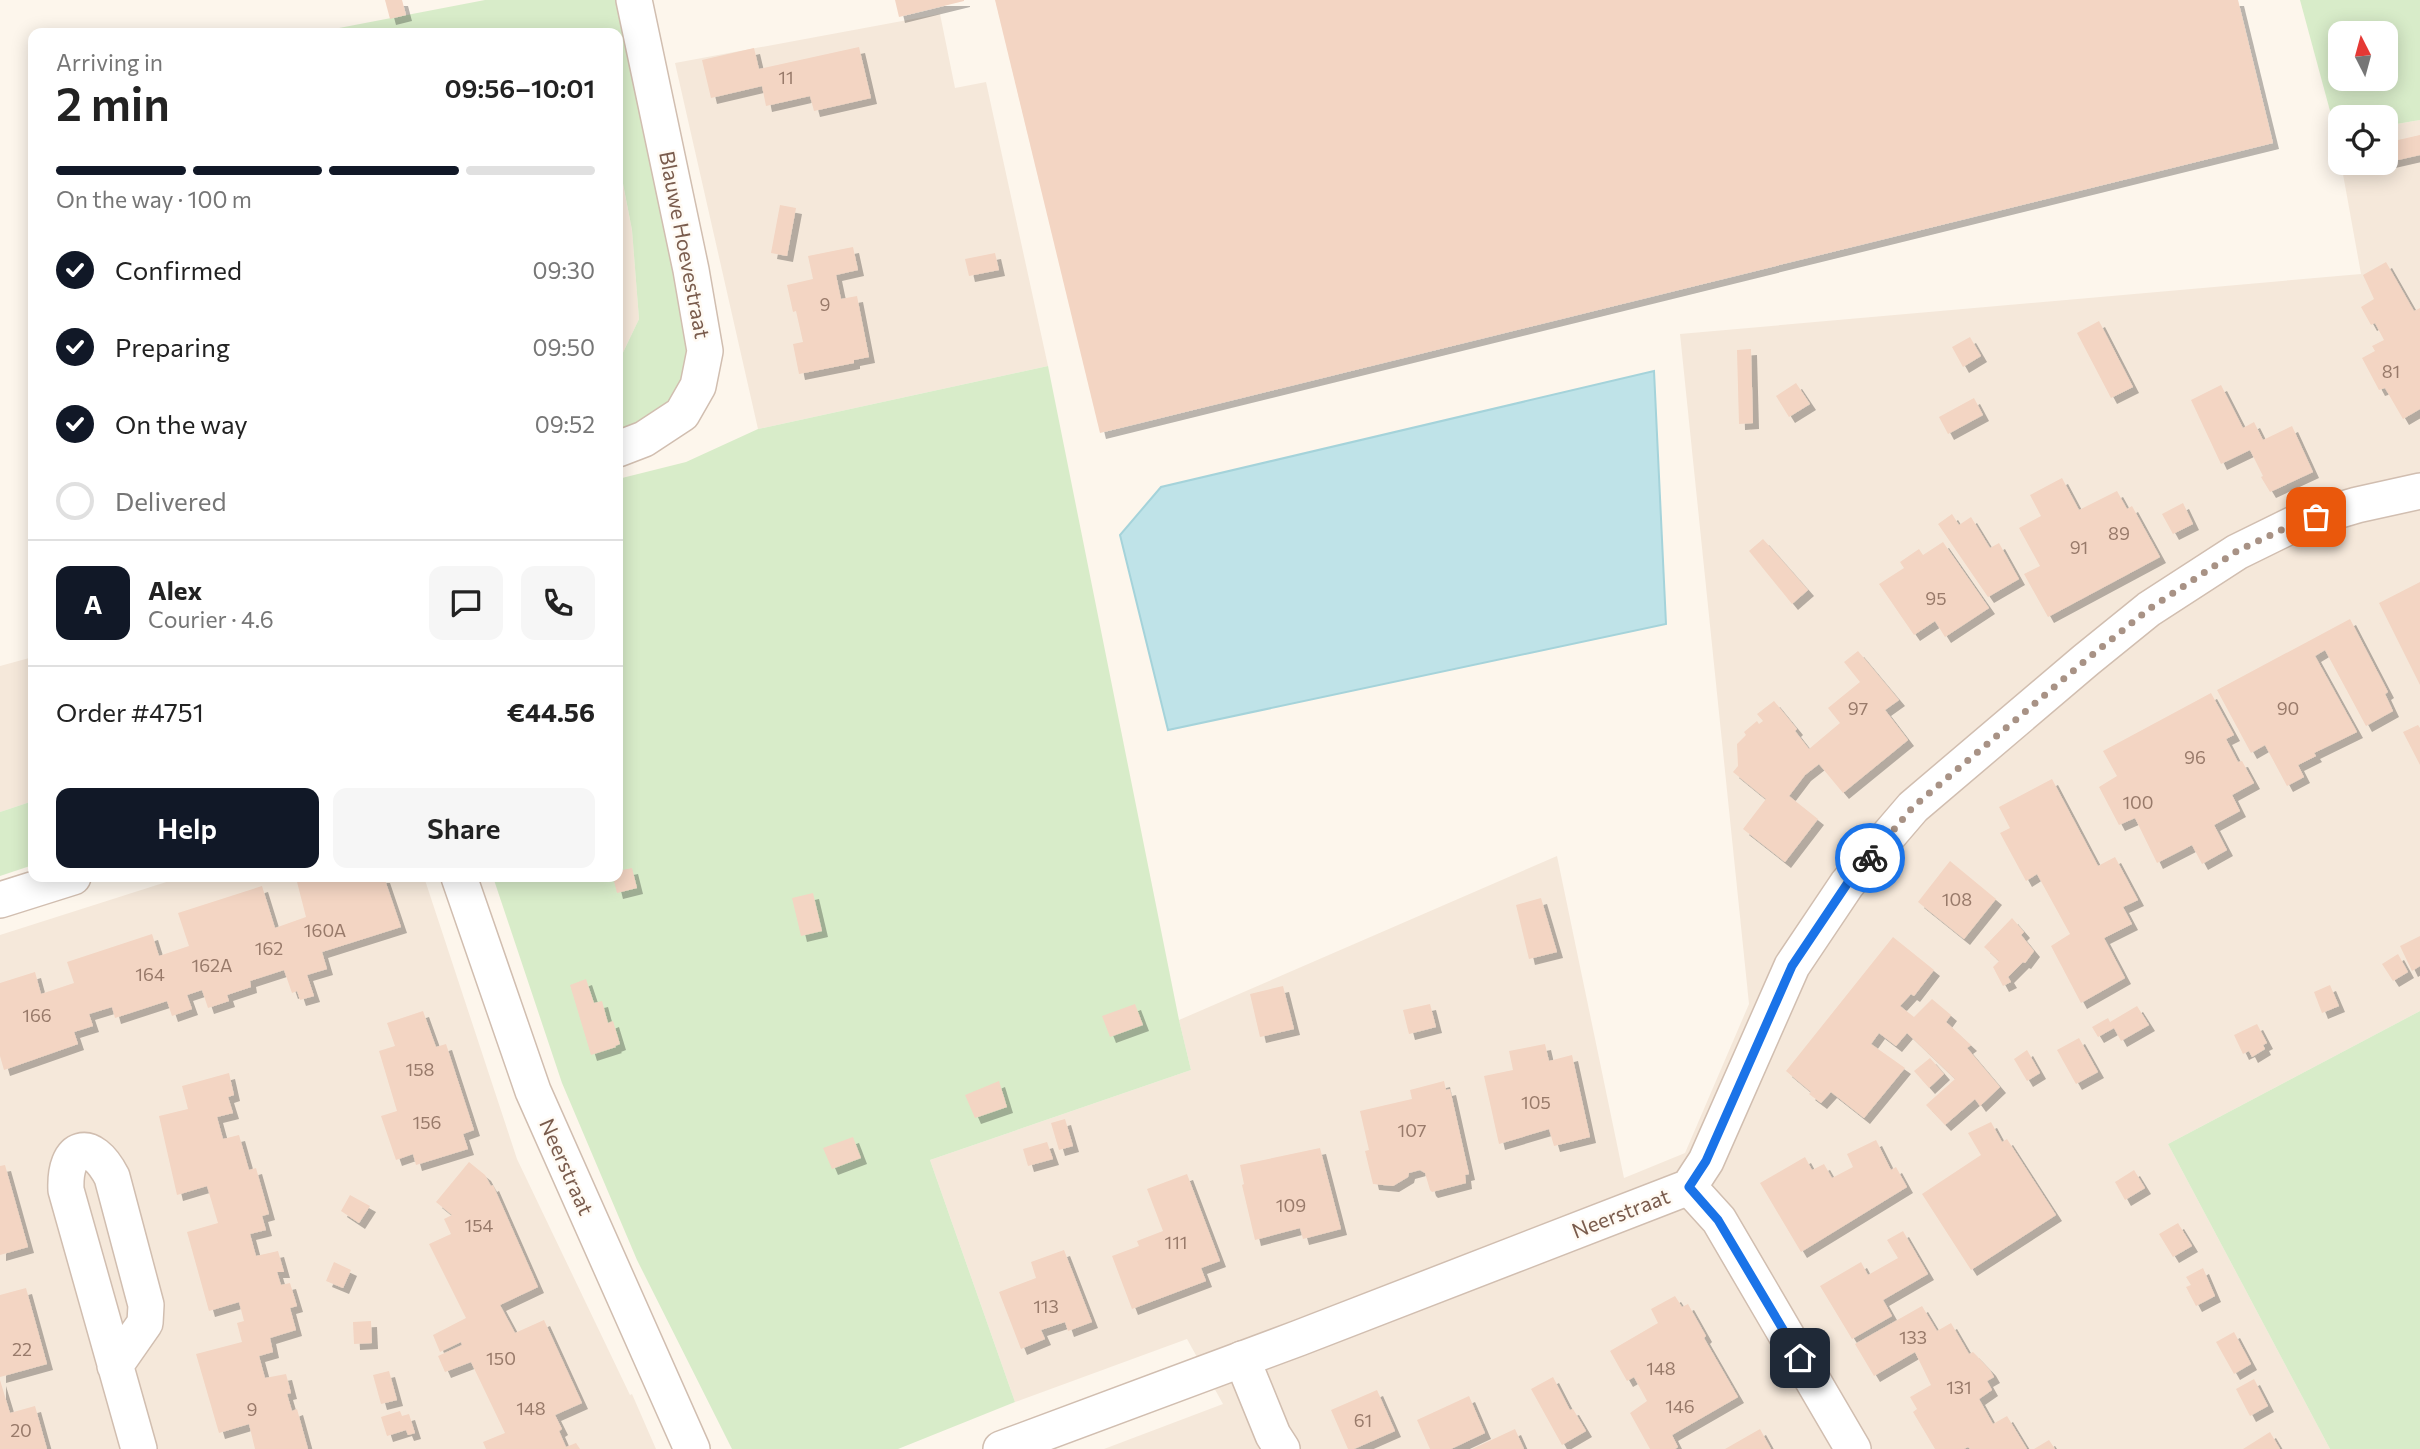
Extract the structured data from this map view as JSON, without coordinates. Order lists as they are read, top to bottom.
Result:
{
  "streets": {
    "street": ["Blauwe Hoevestraat", "Neerstraat"]
  },
  "house_numbers": [
    "11",
    "9",
    "81",
    "89",
    "91",
    "95",
    "97",
    "90",
    "96",
    "100",
    "108",
    "160A",
    "162",
    "162A",
    "164",
    "166",
    "158",
    "105",
    "156",
    "107",
    "109",
    "154",
    "111",
    "113",
    "133",
    "22",
    "150",
    "148",
    "131",
    "146",
    "148",
    "9",
    "61",
    "20"
  ],
  "north": "top",
  "page": {
    "heading": ["2 min", "Arriving in", "09:56–10:01"],
    "panel": [
      "Alex",
      "Courier · 4.6",
      "Order #4751",
      "€44.56"
    ],
    "bar": "On the way · 100 m",
    "list": [
      ["Confirmed", "09:30"],
      ["Preparing", "09:50"],
      ["On the way", "09:52"],
      "Delivered"
    ],
    "round": "A",
    "buttons": ["Help", "Share"]
  }
}
